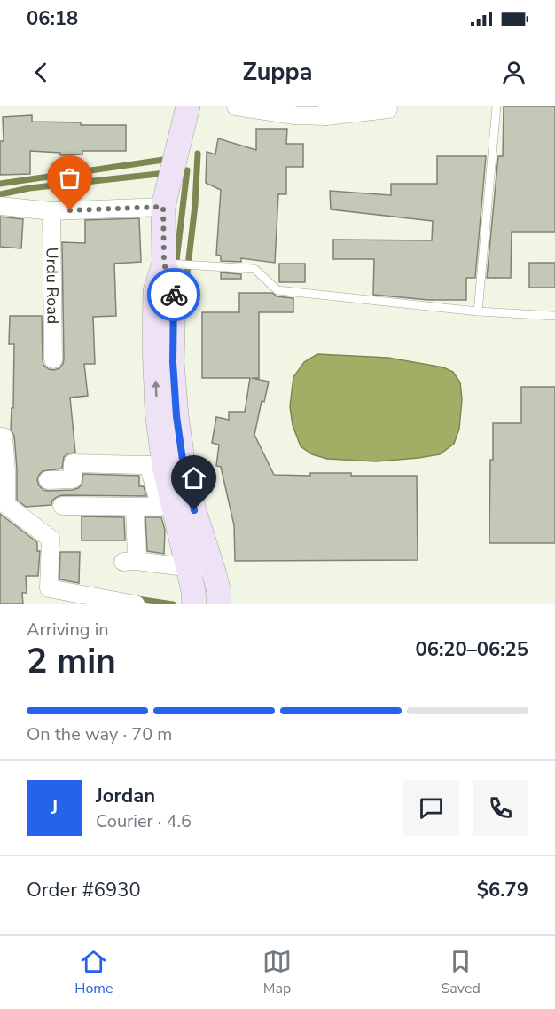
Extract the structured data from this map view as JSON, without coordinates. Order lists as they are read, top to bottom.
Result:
{
  "streets": {
    "street": ["Urdu Road"]
  },
  "page": {
    "status": "06:18",
    "header": "Zuppa",
    "heading": ["2 min", "Arriving in", "06:20–06:25"],
    "panel": [
      "Jordan",
      "Courier · 4.6",
      "Order #6930",
      "$6.79"
    ],
    "bar": "On the way · 70 m",
    "round": "J",
    "tabs": ["Home", "Map", "Saved"]
  }
}
